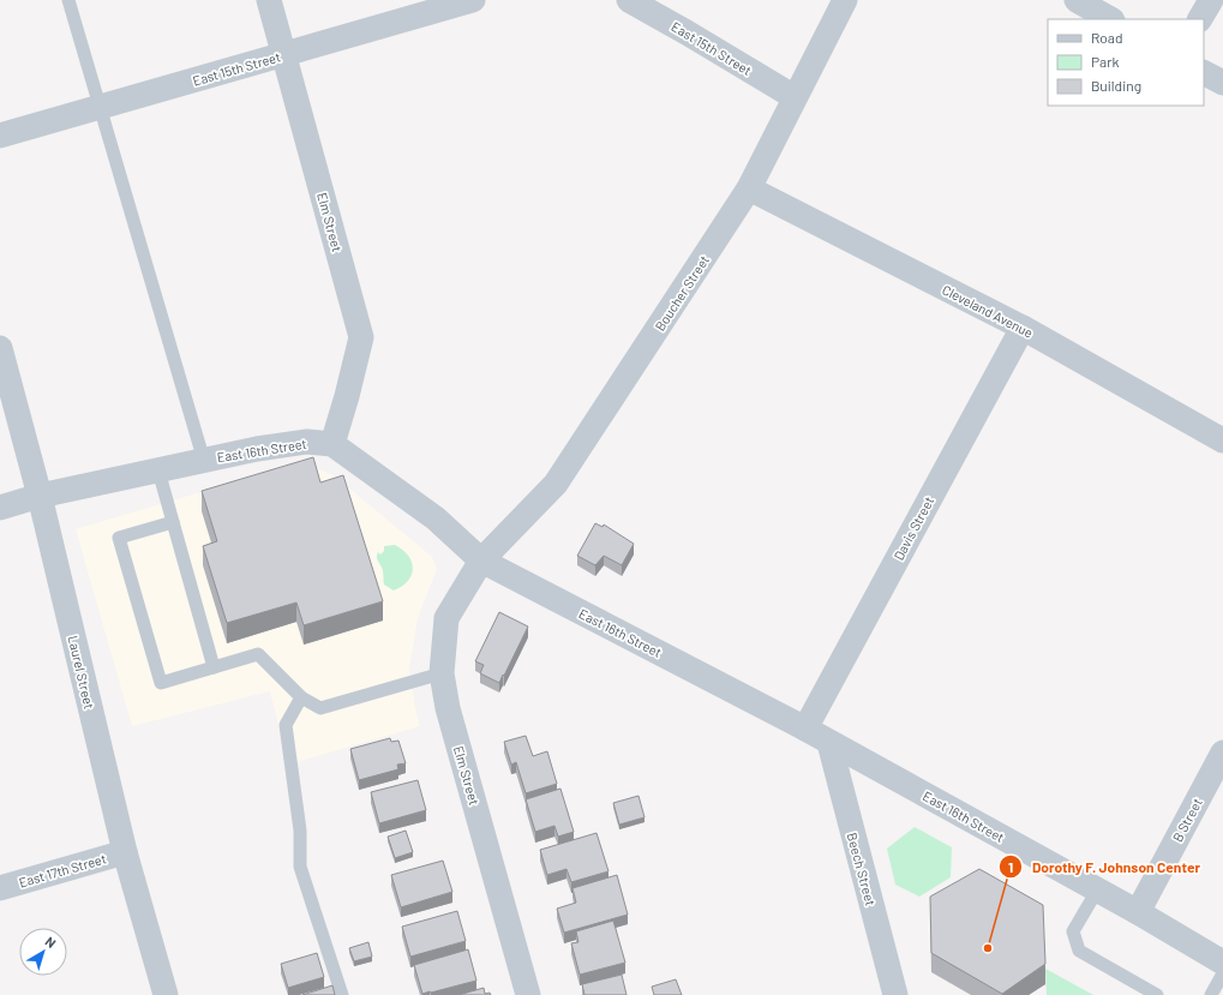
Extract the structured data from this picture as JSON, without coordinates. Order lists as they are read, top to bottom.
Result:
{
  "streets": {
    "street": [
      "East 15th Street",
      "Elm Street",
      "Boucher Street",
      "Cleveland Avenue",
      "East 16th Street",
      "Davis Street",
      "Laurel Street",
      "B Street",
      "Beech Street",
      "East 17th Street"
    ]
  },
  "crossings": [
    ["East 15th Street", "Elm Street"],
    ["East 15th Street", "Boucher Street"],
    ["Elm Street", "Boucher Street"],
    ["Elm Street", "East 16th Street"],
    ["Boucher Street", "Cleveland Avenue"],
    ["Boucher Street", "East 16th Street"],
    ["Cleveland Avenue", "Davis Street"],
    ["East 16th Street", "Davis Street"],
    ["East 16th Street", "Laurel Street"],
    ["East 16th Street", "B Street"],
    ["East 16th Street", "Beech Street"],
    ["Laurel Street", "East 17th Street"]
  ],
  "places": ["Dorothy F. Johnson Center"],
  "legend": ["Road", "Park", "Building"],
  "north": "top right"
}
